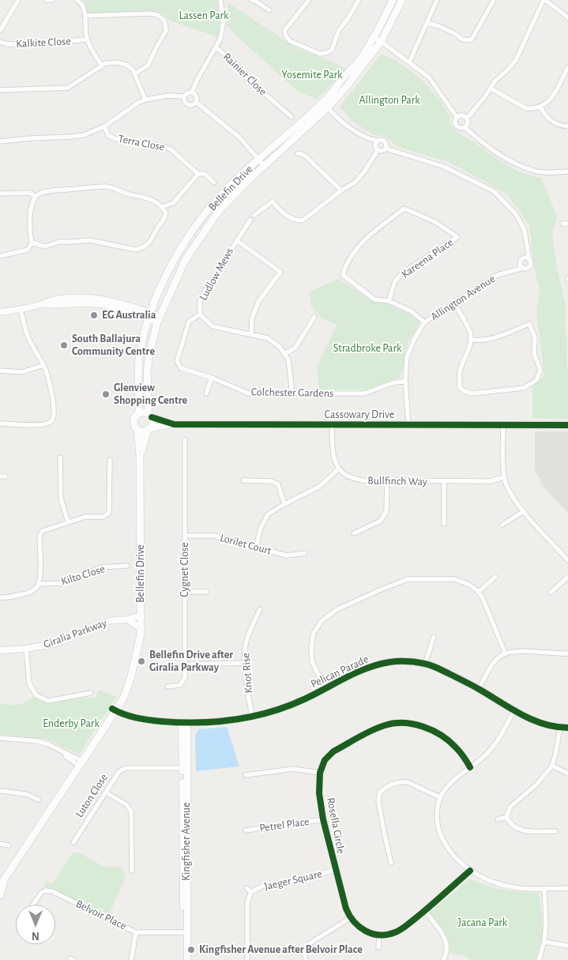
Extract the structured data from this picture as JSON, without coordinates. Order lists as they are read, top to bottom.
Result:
{
  "streets": {
    "main road": ["Bellefin Drive"],
    "street": [
      "Kalkite Close",
      "Rainier Close",
      "Terra Close",
      "Kareena Place",
      "Ludlow Mews",
      "Allington Avenue",
      "Colchester Gardens",
      "Cassowary Drive",
      "Bullfinch Way",
      "Lorilet Court",
      "Cygnet Close",
      "Kilto Close",
      "Giralia Parkway",
      "Pelican Parade",
      "Knot Rise",
      "Luton Close",
      "Petrel Place",
      "Rosella Circle",
      "Kingfisher Avenue",
      "Jaeger Square",
      "Belvoir Place"
    ]
  },
  "crossings": [
    ["Bellefin Drive", "Cassowary Drive"],
    ["Bellefin Drive", "Giralia Parkway"],
    ["Bellefin Drive", "Pelican Parade"],
    ["Ludlow Mews", "Colchester Gardens"],
    ["Allington Avenue", "Colchester Gardens"],
    ["Allington Avenue", "Cassowary Drive"],
    ["Lorilet Court", "Cygnet Close"],
    ["Pelican Parade", "Knot Rise"],
    ["Pelican Parade", "Kingfisher Avenue"],
    ["Luton Close", "Kingfisher Avenue"],
    ["Petrel Place", "Rosella Circle"],
    ["Rosella Circle", "Jaeger Square"],
    ["Kingfisher Avenue", "Belvoir Place"]
  ],
  "parks": [
    "Lassen Park",
    "Yosemite Park",
    "Allington Park",
    "Stradbroke Park",
    "Enderby Park",
    "Jacana Park"
  ],
  "places": [
    "EG Australia",
    "South Ballajura Community Centre",
    "Glenview Shopping Centre",
    "Bellefin Drive after Giralia Parkway",
    "Kingfisher Avenue after Belvoir Place"
  ],
  "north": "bottom"
}
